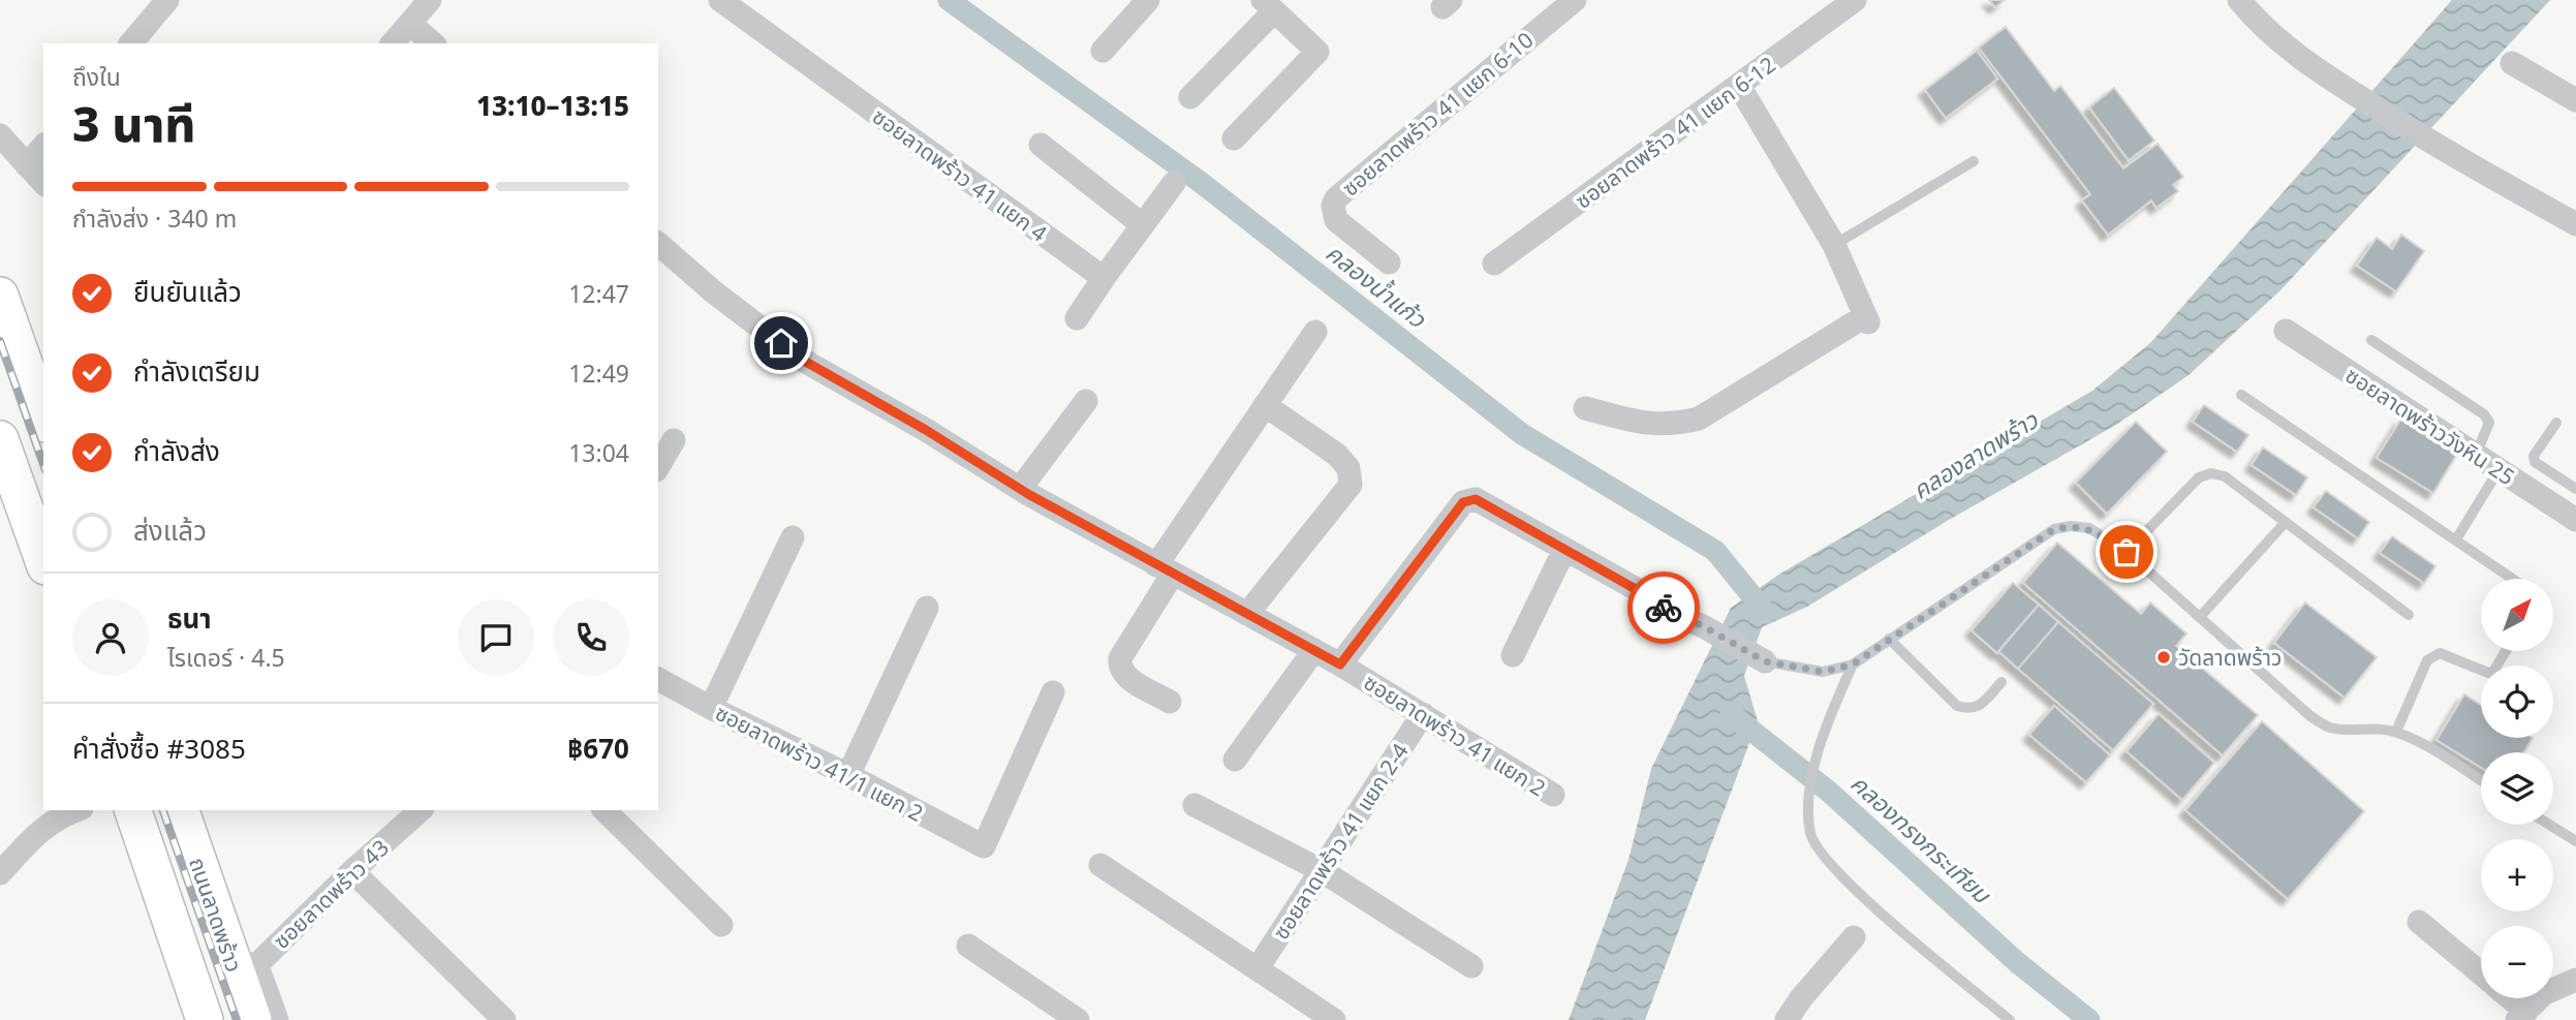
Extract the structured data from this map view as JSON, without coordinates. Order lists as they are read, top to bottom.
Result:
{
  "streets": {
    "main road": ["ถนนลาดพร้าว"],
    "street": [
      "ซอยลาดพร้าว 41 แยก 6-10",
      "ซอยลาดพร้าว 41 แยก 6-12",
      "ซอยลาดพร้าว 41 แยก 4",
      "ซอยลาดพร้าววังหิน 25",
      "ซอยลาดพร้าว 41 แยก 2",
      "ซอยลาดพร้าว 41/1 แยก 2",
      "ซอยลาดพร้าว 41 แยก 2-4",
      "ซอยลาดพร้าว 43"
    ]
  },
  "crossings": [
    ["ซอยลาดพร้าว 41 แยก 2", "ซอยลาดพร้าว 41 แยก 2-4"],
    ["ซอยลาดพร้าว 43", "ถนนลาดพร้าว"]
  ],
  "water": ["คลองน้ำแก้ว", "คลองลาดพร้าว", "คลองทรงกระเทียม"],
  "places": ["วัดลาดพร้าว"],
  "north": "top right",
  "page": {
    "heading": ["3 นาที", "ถึงใน", "13:10–13:15"],
    "panel": [
      "ธนา",
      "ไรเดอร์ · 4.5",
      "คำสั่งซื้อ #3085",
      "฿670"
    ],
    "bar": "กำลังส่ง · 340 m",
    "list": [
      ["ยืนยันแล้ว", "12:47"],
      ["กำลังเตรียม", "12:49"],
      ["กำลังส่ง", "13:04"],
      "ส่งแล้ว"
    ],
    "map_buttons": ["+", "−"]
  }
}
